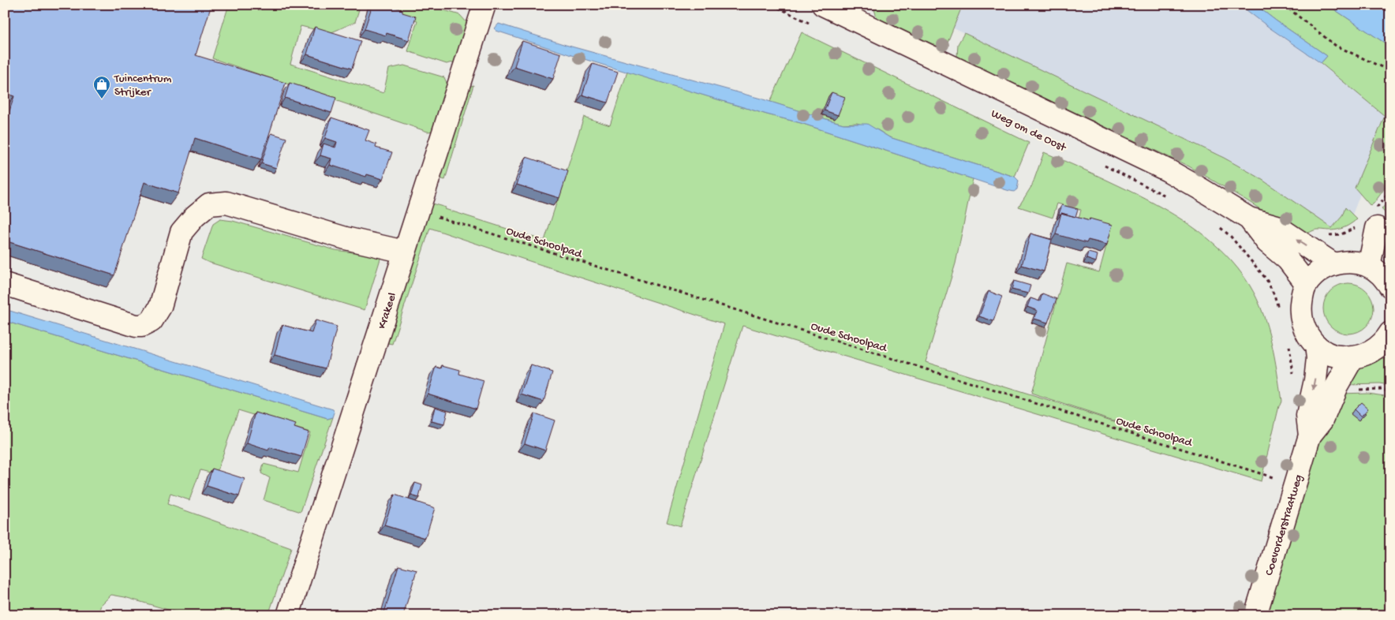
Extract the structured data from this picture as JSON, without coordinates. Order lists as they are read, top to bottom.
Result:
{
  "streets": {
    "street": ["Weg om de Oost", "Krakeel", "Coevorderstraatweg"],
    "path": ["Oude Schoolpad"]
  },
  "crossings": [
    ["Oude Schoolpad", "Krakeel"]
  ],
  "places": {
    "shop": ["Tuincentrum Strijker"]
  }
}
